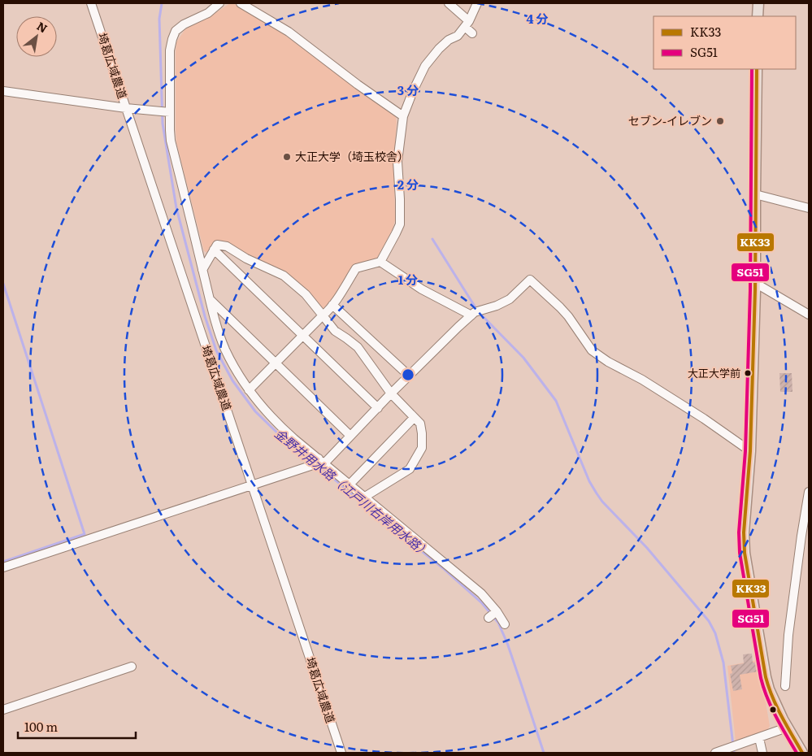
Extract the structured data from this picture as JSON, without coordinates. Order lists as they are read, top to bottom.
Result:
{
  "streets": {
    "street": ["埼葛広域農道"]
  },
  "water": ["金野井用水路（江戸川右岸用水路）"],
  "places": ["セブン-イレブン", "大正大学（埼玉校舎）", "大正大学前"],
  "lines": ["transit line KK33", "transit line SG51"],
  "legend": ["KK33", "SG51"],
  "scale_bar": "100 m",
  "north": "top right",
  "rings": [
    "4 分",
    "3 分",
    "2 分",
    "1 分"
  ]
}
